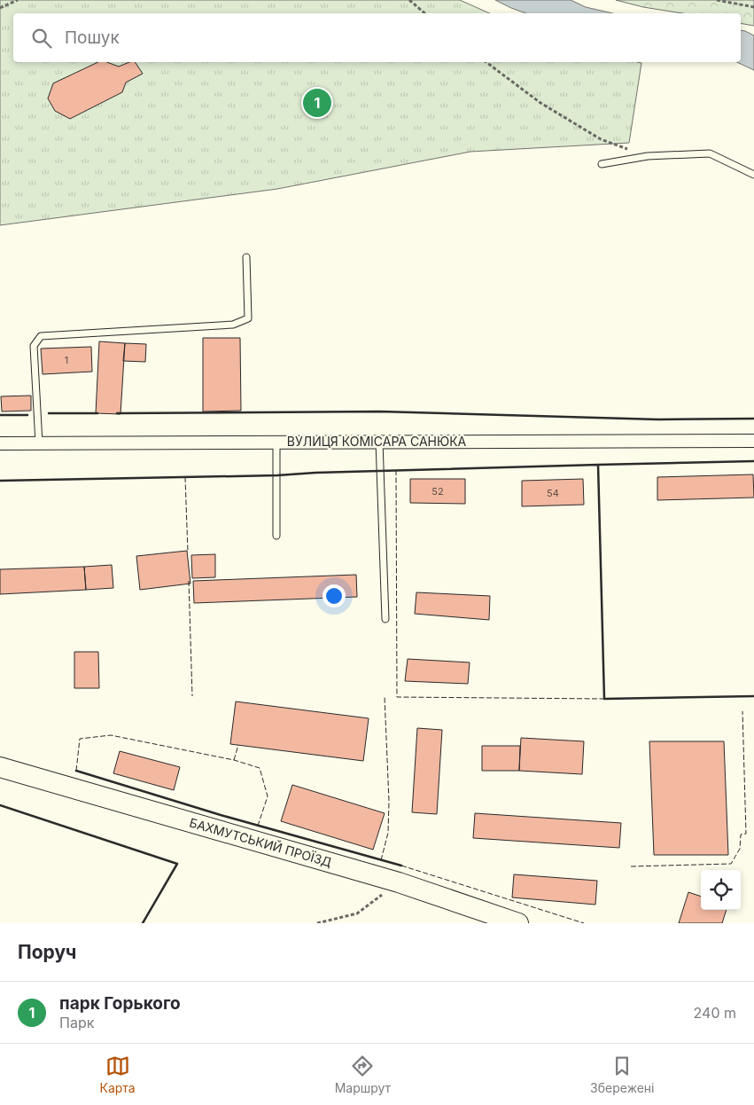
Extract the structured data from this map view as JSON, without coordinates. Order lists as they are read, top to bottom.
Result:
{
  "streets": {
    "main road": ["БАХМУТСЬКИЙ ПРОЇЗД"],
    "street": ["ВУЛИЦЯ КОМІСАРА САНЮКА"]
  },
  "house_numbers": ["1", "52", "54"],
  "page": {
    "search": "Пошук",
    "pins": "1",
    "heading": "Поруч",
    "list": [
      {
        "mark": "1",
        "name": "парк Горького",
        "note": "Парк",
        "value": "240 m"
      }
    ],
    "nav": ["Карта", "Маршрут", "Збережені"]
  }
}
